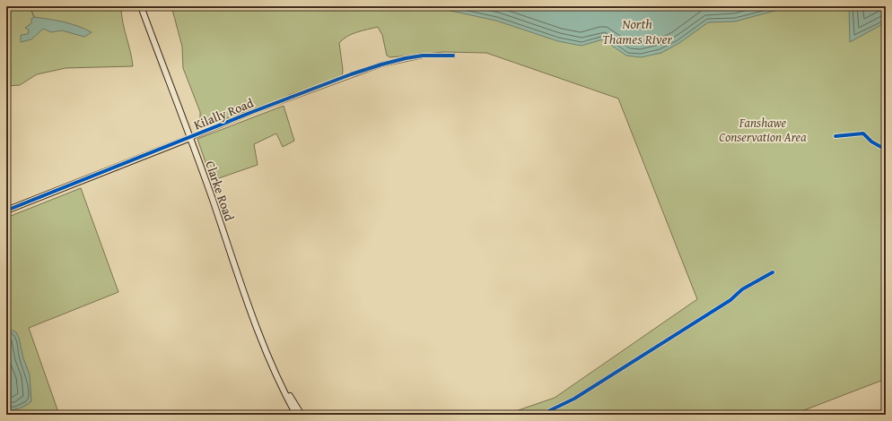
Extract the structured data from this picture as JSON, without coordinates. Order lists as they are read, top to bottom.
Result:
{
  "streets": {
    "main road": ["Kilally Road", "Clarke Road"]
  },
  "crossings": [
    ["Kilally Road", "Clarke Road"]
  ],
  "water": ["North Thames River"],
  "parks": ["Fanshawe Conservation Area"]
}
